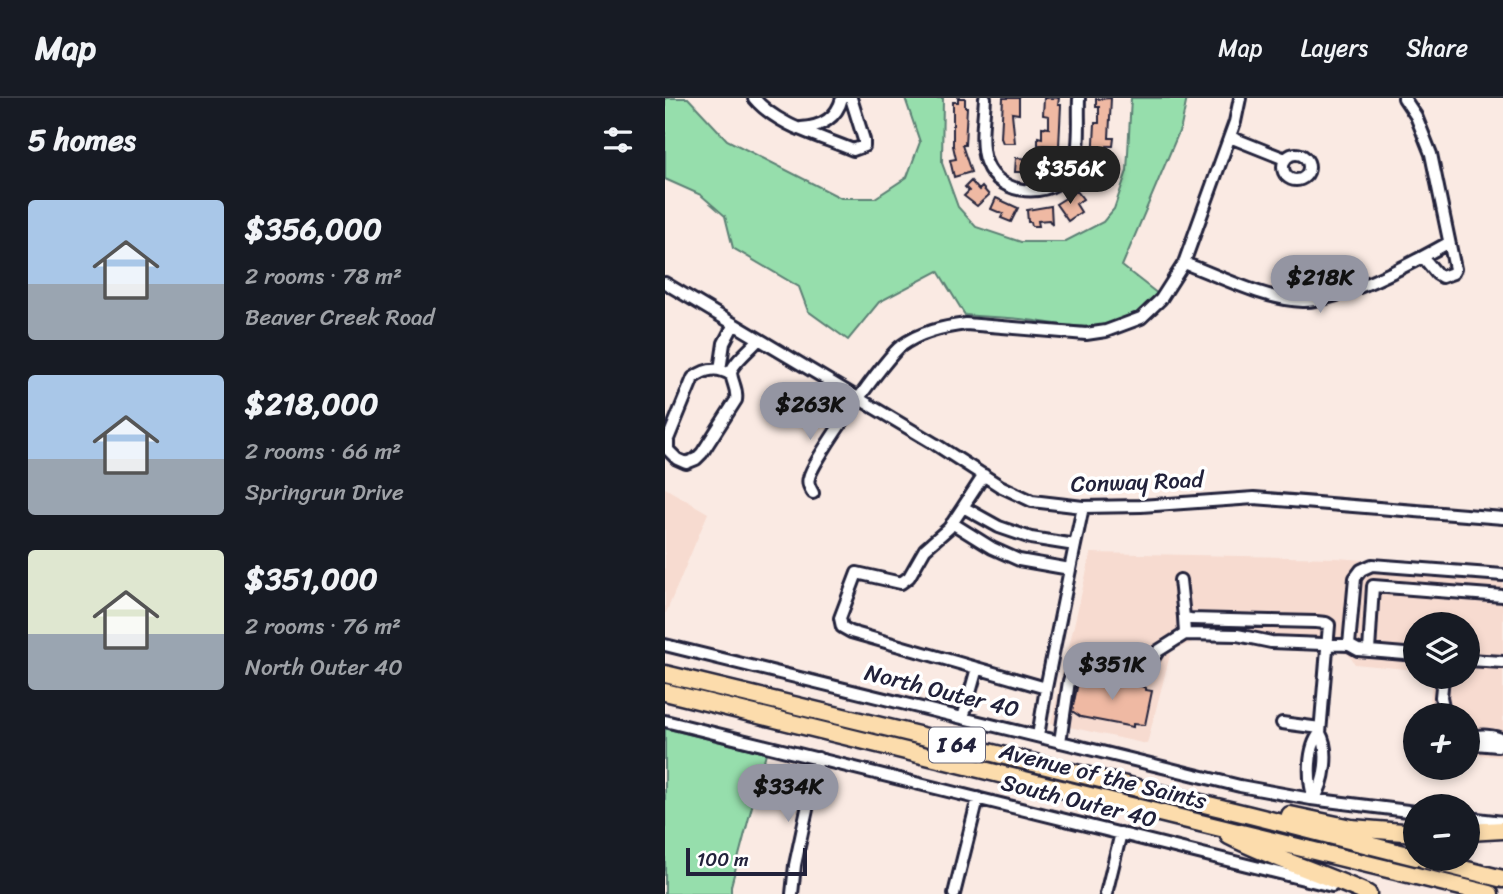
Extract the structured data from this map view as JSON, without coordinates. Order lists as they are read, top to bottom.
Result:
{
  "streets": {
    "highway": ["I 64", "Avenue of the Saints"],
    "street": ["Conway Road", "North Outer 40", "South Outer 40"]
  },
  "scale_bar": "100 m",
  "page": {
    "header": "Map",
    "nav": ["Map", "Layers", "Share"],
    "heading": "5 homes",
    "price": [
      "$356K",
      "$218K",
      "$263K",
      "$351K",
      "$334K"
    ],
    "list": [
      {
        "name": "$356,000",
        "note": "2 rooms · 78 m² · Beaver Creek Road"
      },
      {
        "name": "$218,000",
        "note": "2 rooms · 66 m² · Springrun Drive"
      },
      {
        "name": "$351,000",
        "note": "2 rooms · 76 m² · North Outer 40"
      }
    ],
    "map_buttons": ["+", "−"],
    "scale": "100 m"
  }
}
